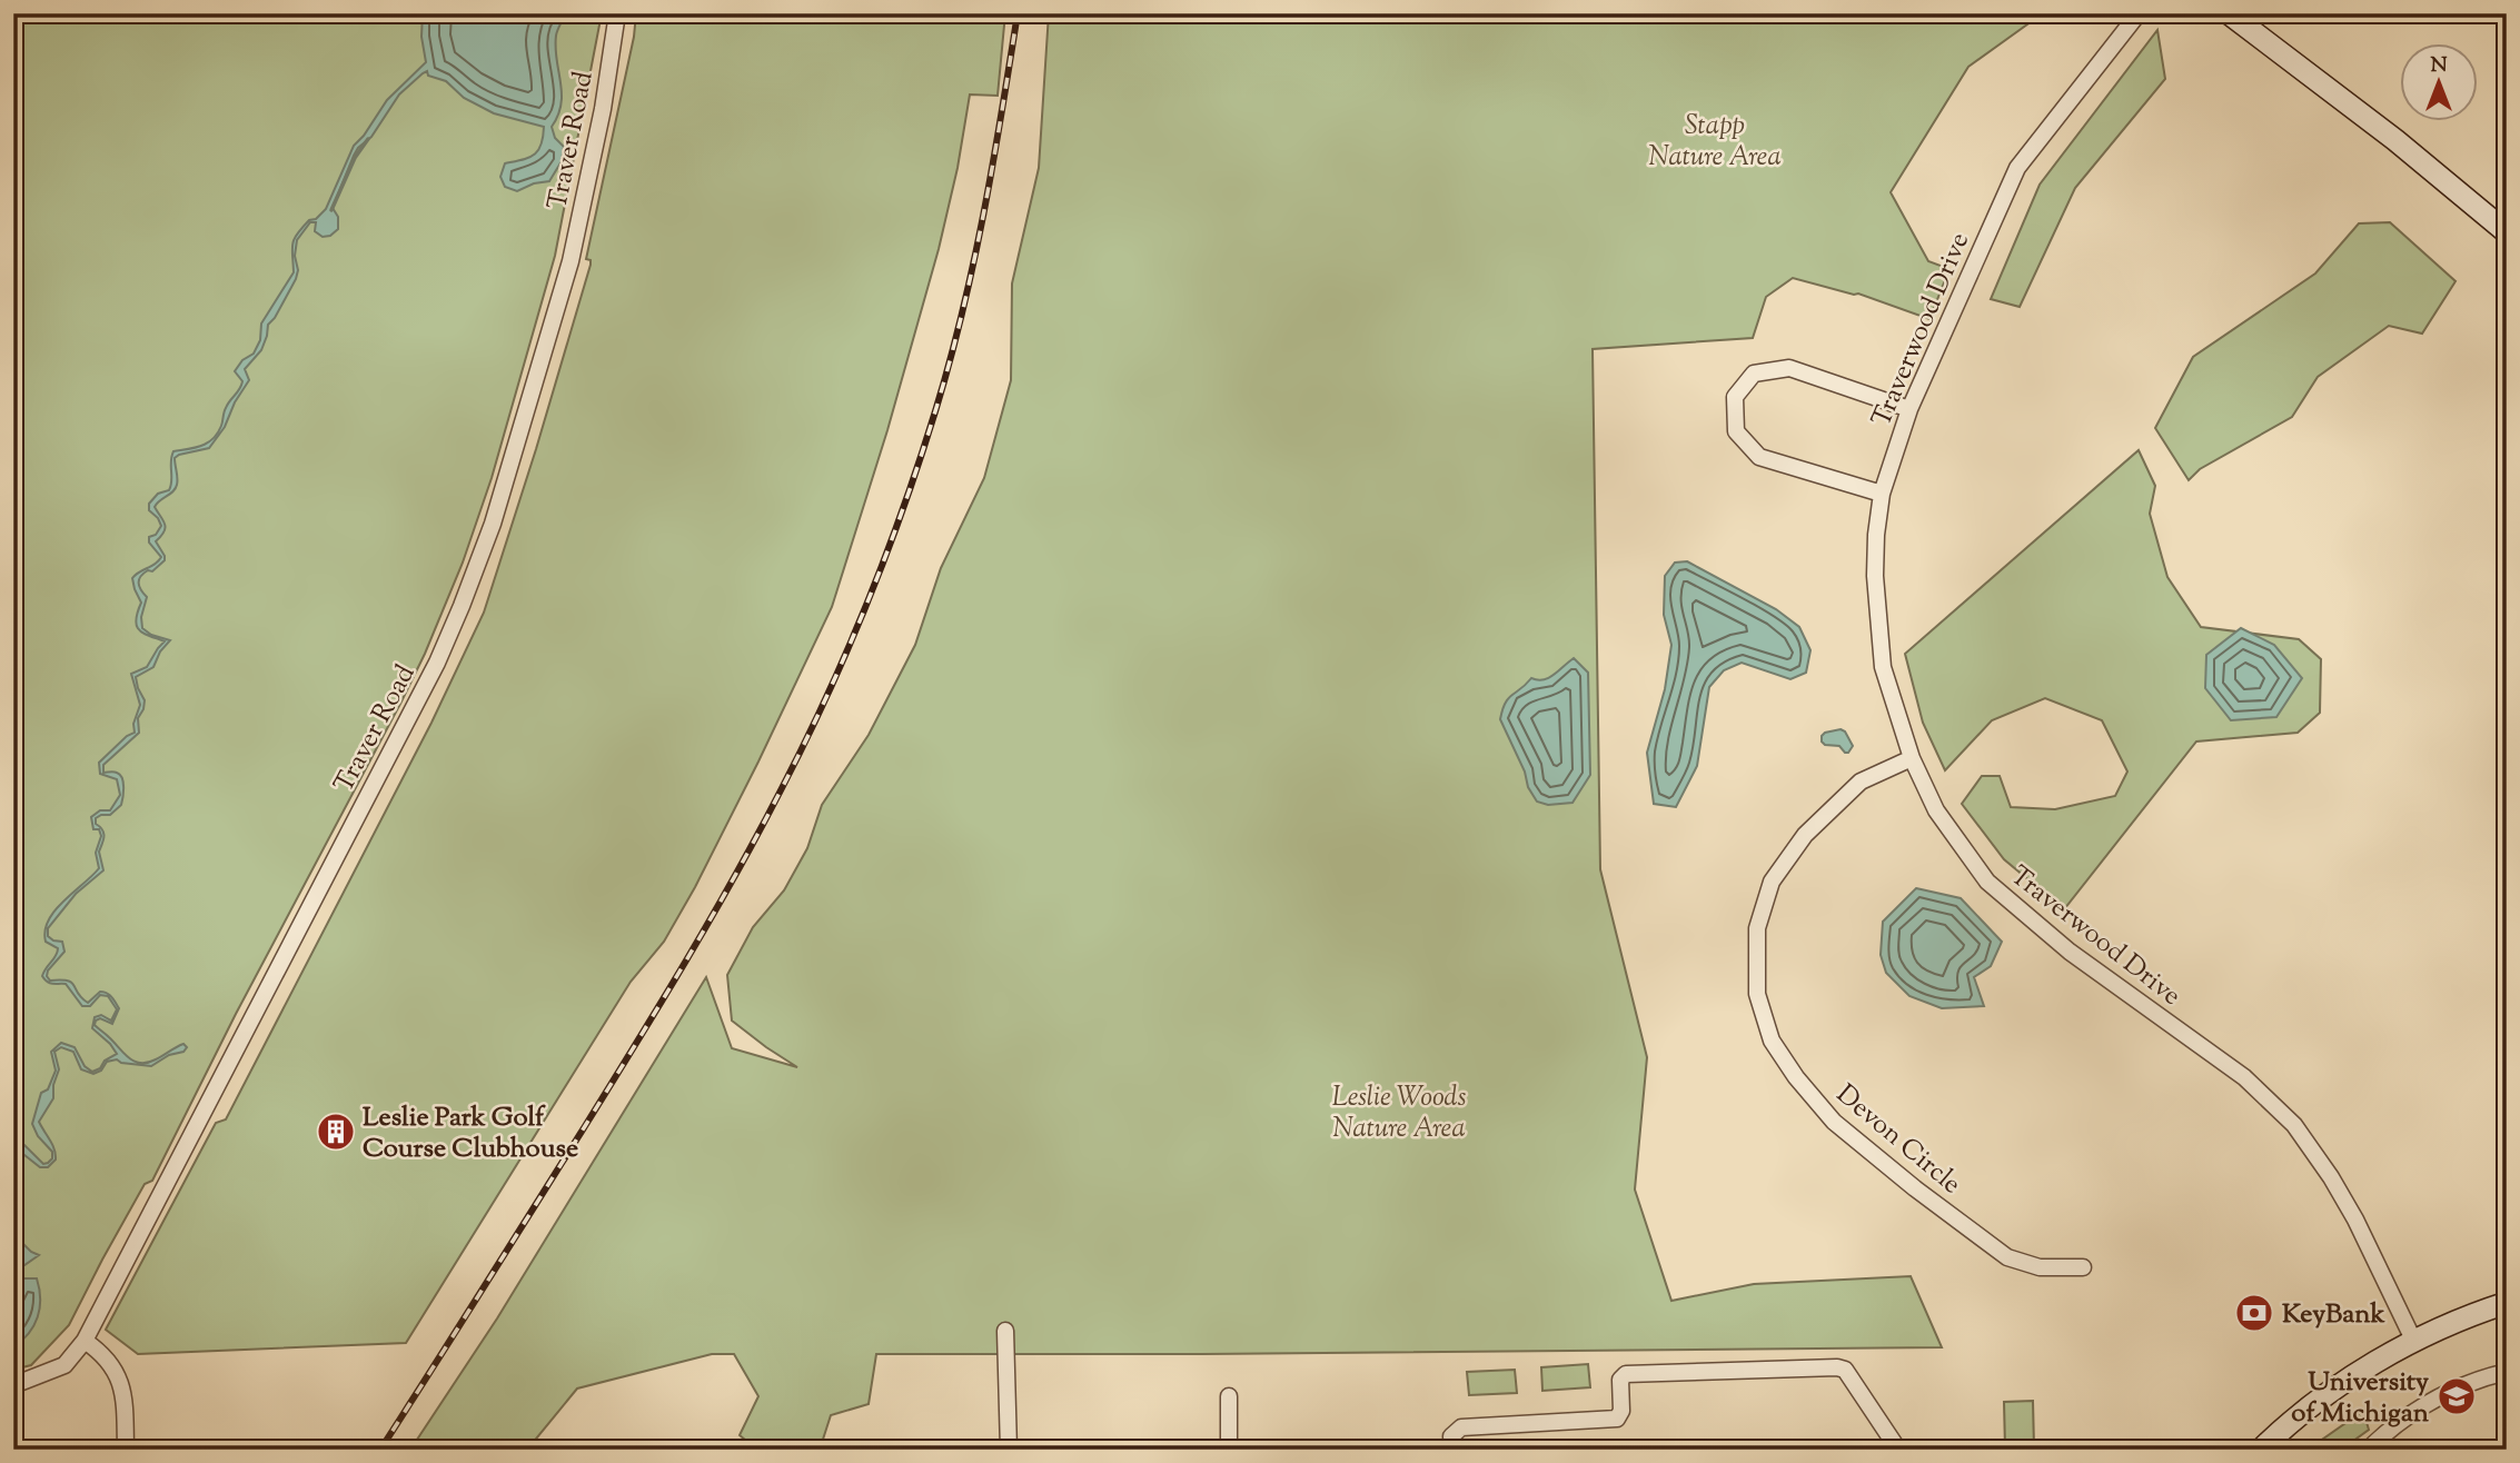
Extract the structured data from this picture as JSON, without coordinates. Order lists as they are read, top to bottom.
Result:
{
  "streets": {
    "street": ["Traver Road", "Traverwood Drive", "Devon Circle"]
  },
  "crossings": [
    ["Traverwood Drive", "Devon Circle"]
  ],
  "parks": ["Stapp Nature Area", "Leslie Woods Nature Area"],
  "places": {
    "building": ["Leslie Park Golf Course Clubhouse"],
    "bank": ["KeyBank"],
    "school or university": ["University of Michigan"]
  },
  "north": "top"
}
